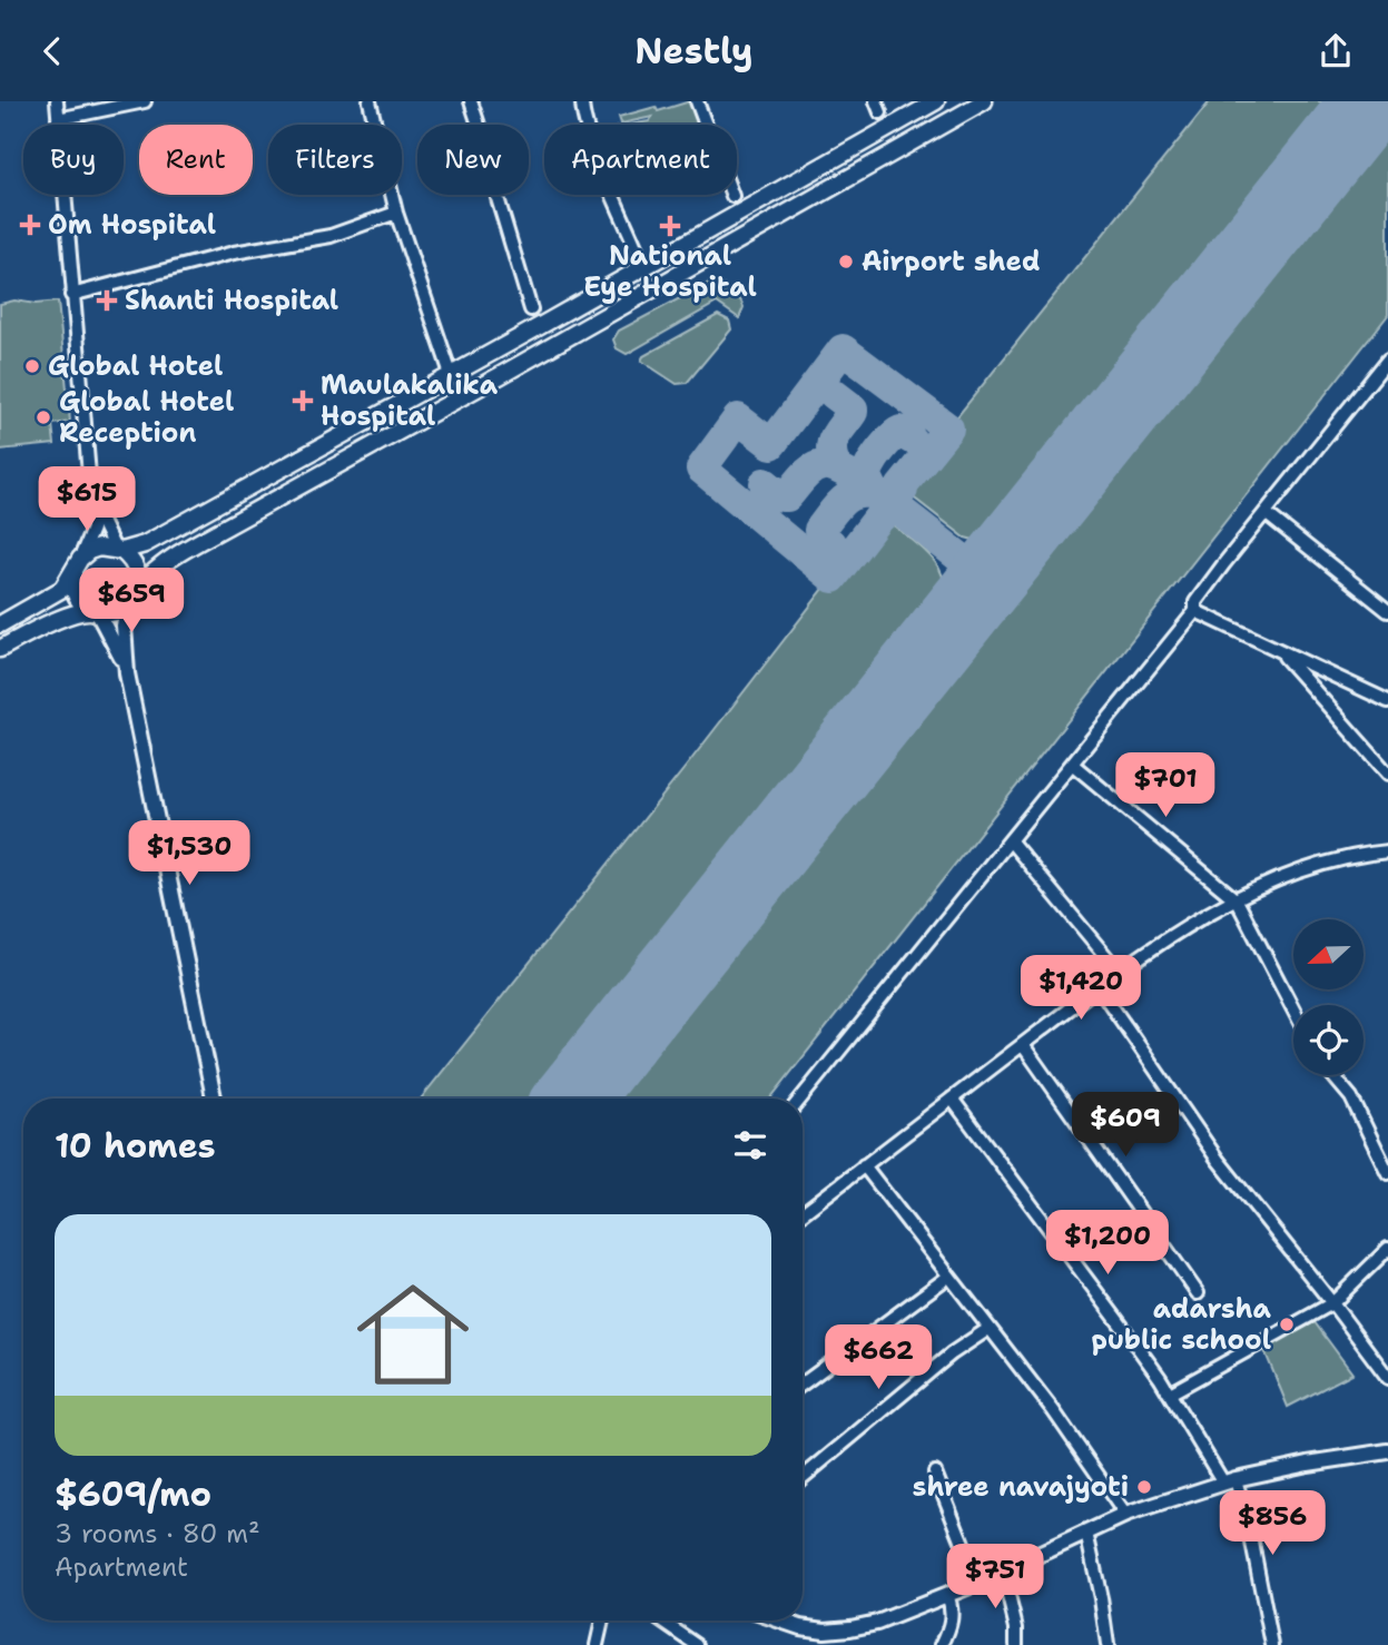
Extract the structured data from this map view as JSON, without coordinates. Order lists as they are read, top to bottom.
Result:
{
  "places": {
    "health": [
      "Om Hospital",
      "National Eye Hospital",
      "Shanti Hospital",
      "Maulakalika Hospital"
    ],
    "other": [
      "Airport shed",
      "Global Hotel",
      "Global Hotel Reception",
      "adarsha public school",
      "shree navajyoti"
    ]
  },
  "north": "left",
  "page": {
    "header": "Nestly",
    "chip": [
      "Buy",
      "Rent",
      "Filters",
      "New",
      "Apartment"
    ],
    "price": [
      "$615",
      "$659",
      "$701",
      "$1,530",
      "$1,420",
      "$609",
      "$1,200",
      "$662",
      "$856",
      "$751"
    ],
    "heading": "10 homes",
    "list": [
      {
        "name": "$609/mo",
        "note": "3 rooms · 80 m² · Apartment"
      }
    ]
  }
}
